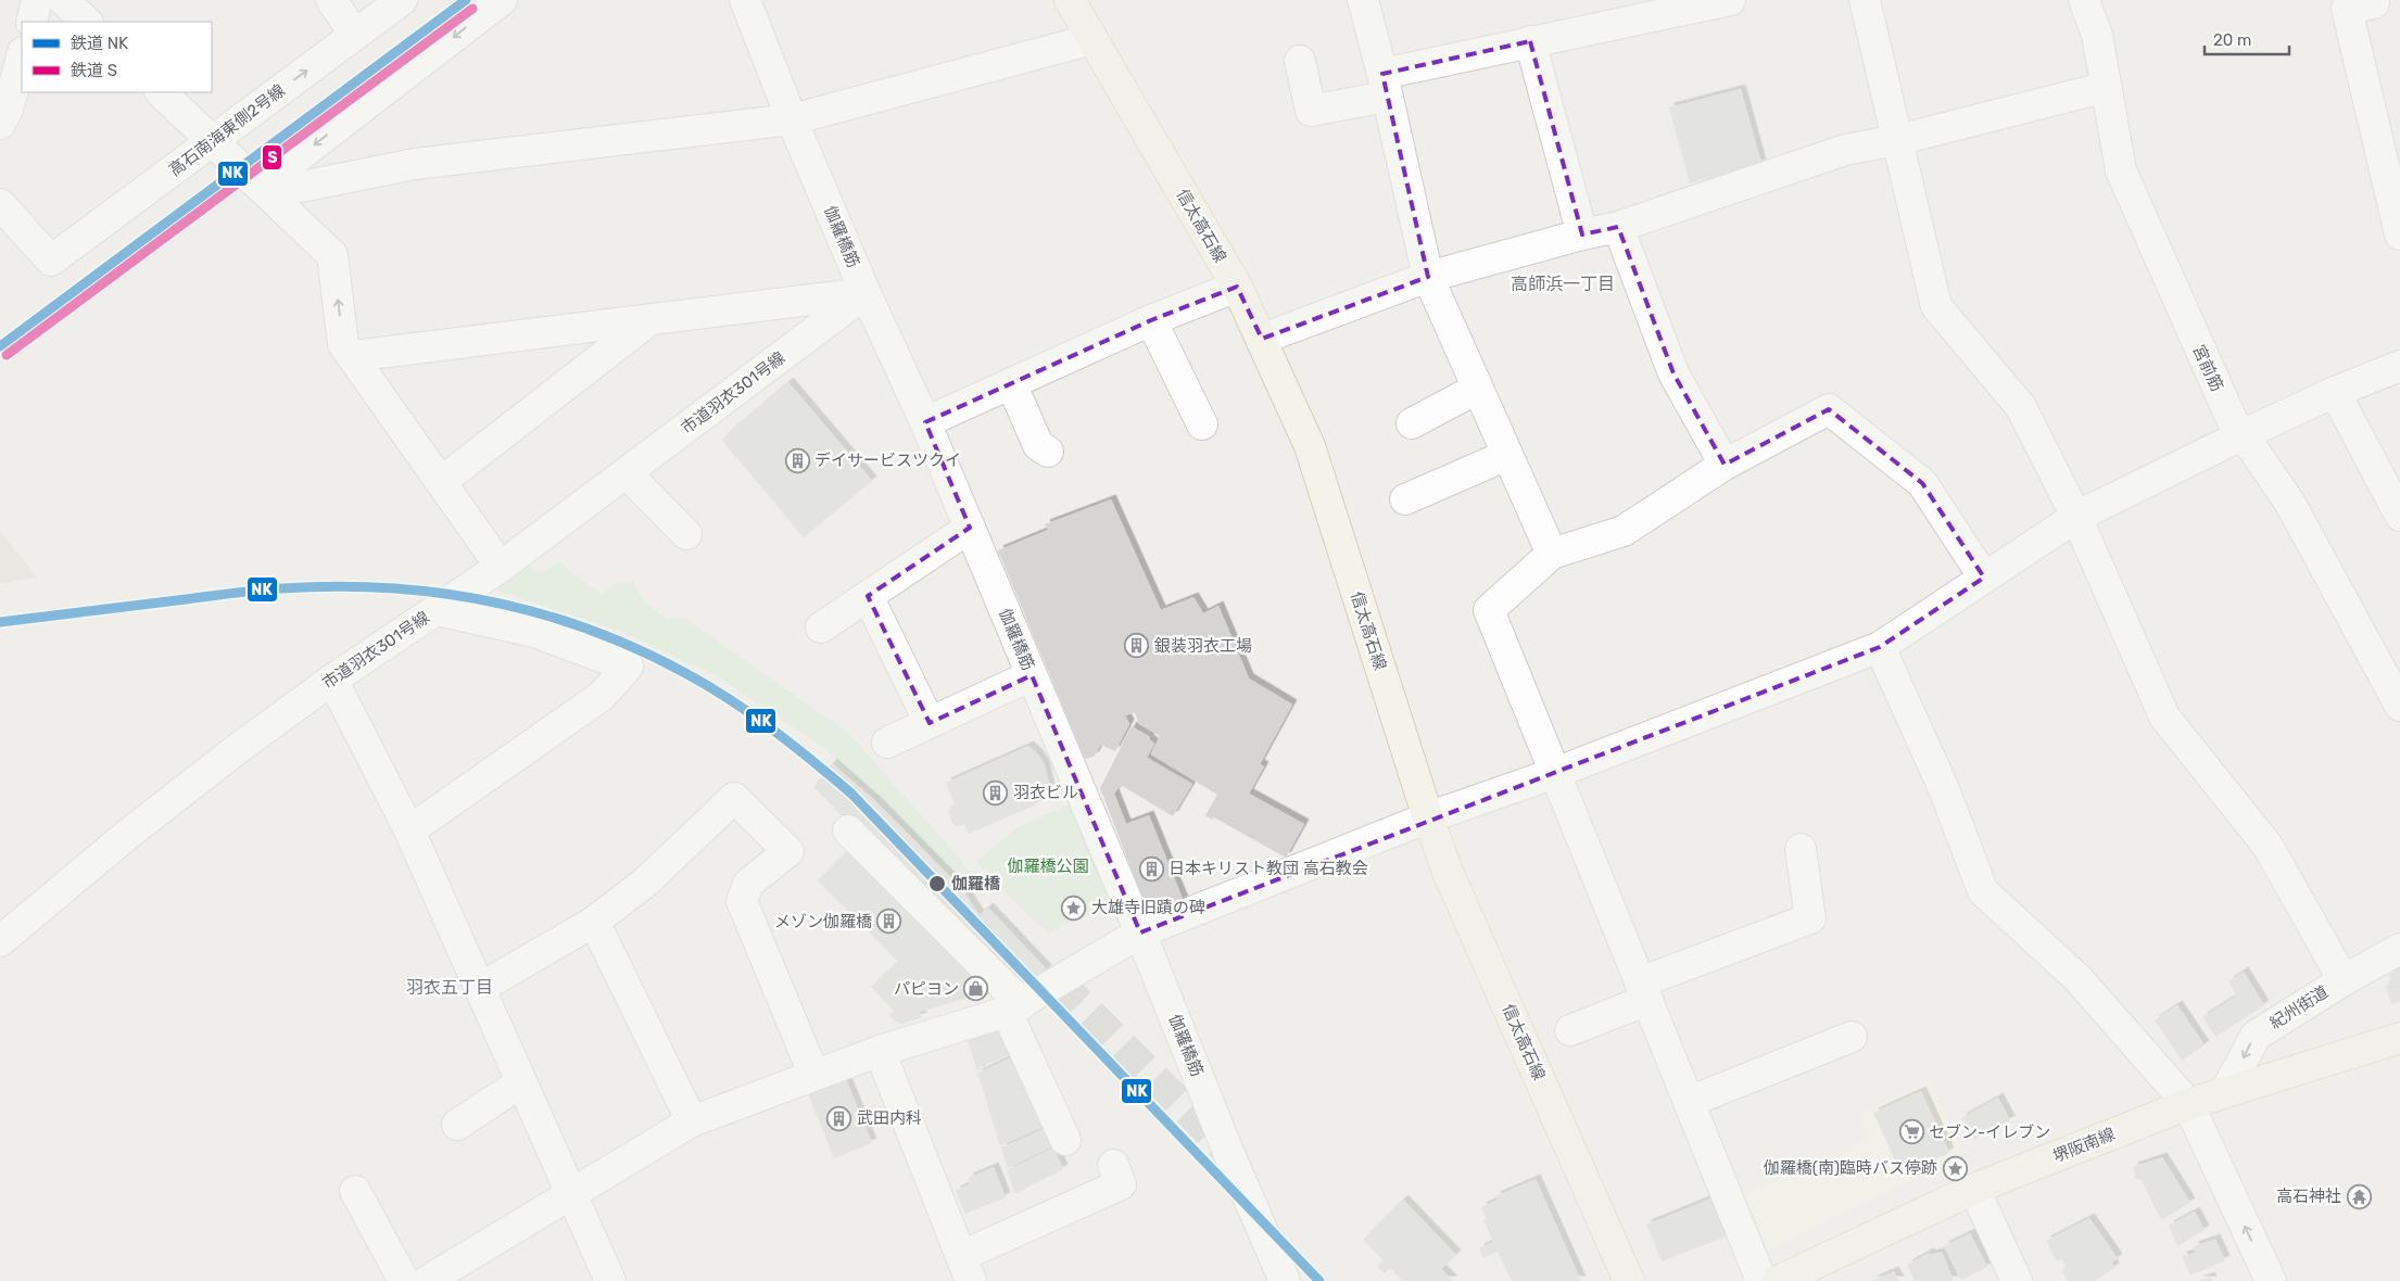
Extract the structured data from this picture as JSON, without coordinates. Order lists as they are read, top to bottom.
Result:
{
  "streets": {
    "main road": ["信太高石線", "堺阪南線"],
    "street": [
      "高石南海東側2号線",
      "伽羅橋筋",
      "宮前筋",
      "市道羽衣301号線",
      "紀州街道"
    ]
  },
  "crossings": [
    ["伽羅橋筋", "市道羽衣301号線"],
    ["紀州街道", "堺阪南線"]
  ],
  "one_way": ["紀州街道"],
  "districts": ["高師浜一丁目", "羽衣五丁目"],
  "parks": ["伽羅橋公園"],
  "places": {
    "building": [
      "デイサービスツクイ",
      "銀装羽衣工場",
      "羽衣ビル",
      "日本キリスト教団 高石教会",
      "メゾン伽羅橋",
      "武田内科"
    ],
    "other": ["伽羅橋"],
    "place": ["大雄寺旧蹟の碑", "伽羅橋(南)臨時バス停跡"],
    "shop": ["パピヨン"],
    "supermarket": ["セブン-イレブン"],
    "temple": ["高石神社"]
  },
  "lines": ["rail line NK", "rail line S"],
  "legend": ["鉄道 NK", "鉄道 S"],
  "scale_bar": "20 m"
}
